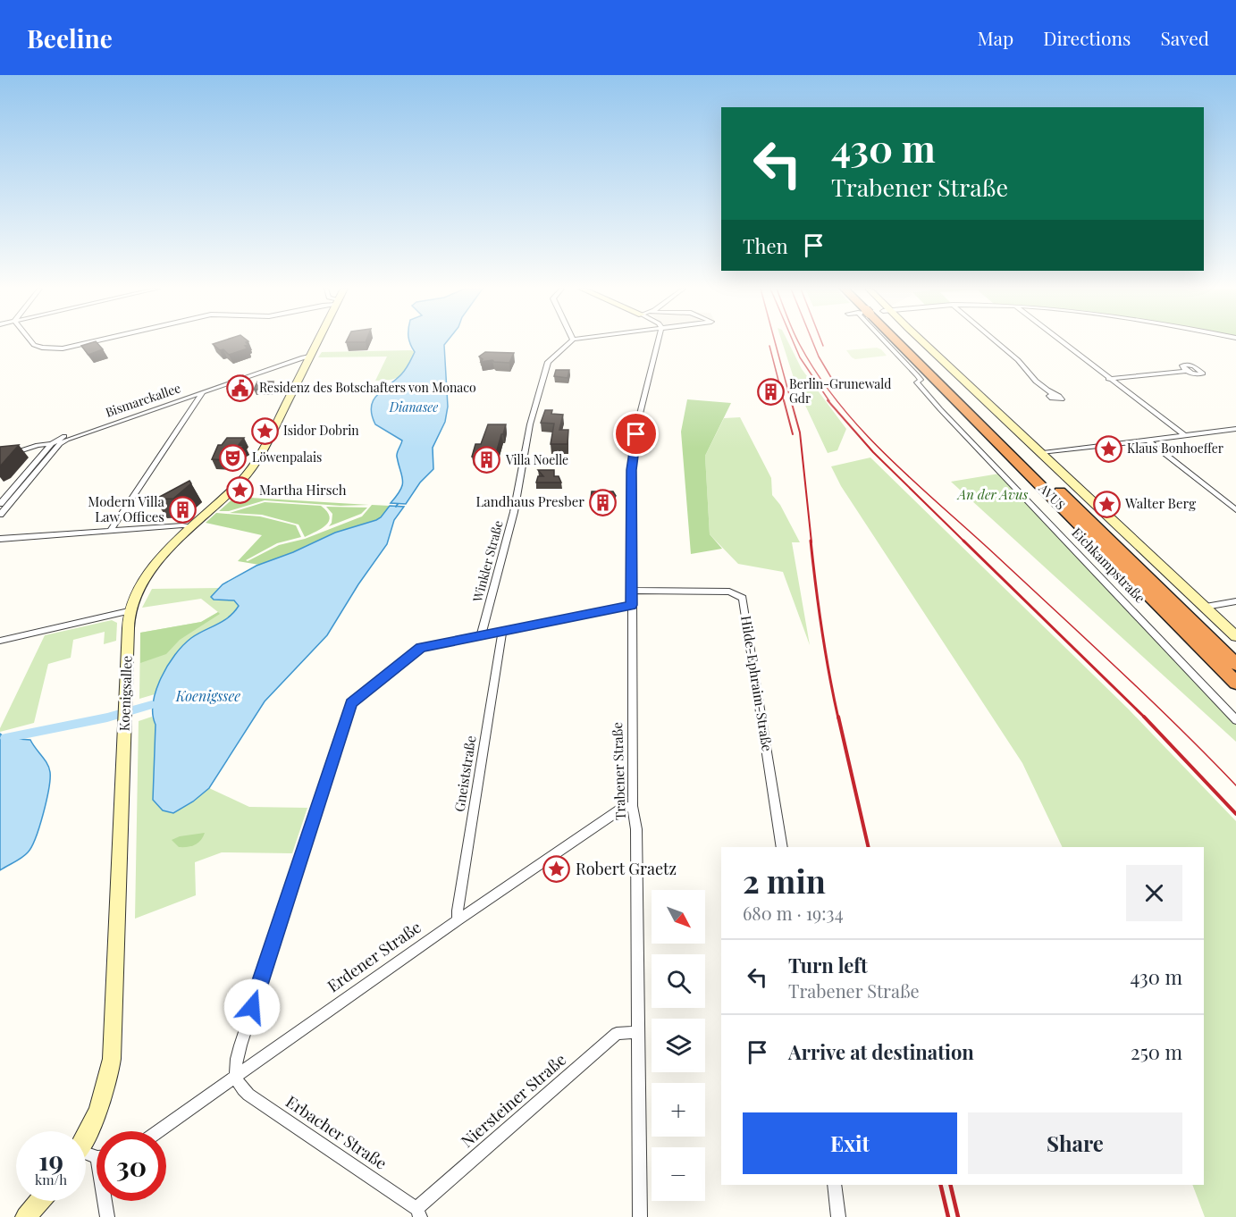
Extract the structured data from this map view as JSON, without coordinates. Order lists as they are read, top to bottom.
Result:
{
  "streets": {
    "highway": ["AVUS"],
    "main road": ["Eichkampstraße", "Koenigsallee"],
    "street": [
      "Bismarckallee",
      "Winkler Straße",
      "Hilde-Ephraim-Straße",
      "Trabener Straße",
      "Gneiststraße",
      "Erdener Straße",
      "Niersteiner Straße",
      "Erbacher Straße"
    ]
  },
  "crossings": [
    ["Bismarckallee", "Koenigsallee"],
    ["Hilde-Ephraim-Straße", "Trabener Straße"],
    ["Trabener Straße", "Erdener Straße"],
    ["Trabener Straße", "Niersteiner Straße"],
    ["Gneiststraße", "Erdener Straße"],
    ["Erdener Straße", "Erbacher Straße"],
    ["Niersteiner Straße", "Erbacher Straße"]
  ],
  "water": ["Dianasee", "Koenigssee"],
  "parks": ["An der Avus"],
  "places": {
    "public building": ["Residenz des Botschafters von Monaco"],
    "building": [
      "Berlin-Grunewald Gdr",
      "Villa Noelle",
      "Landhaus Presber",
      "Modern Villa Law Offices"
    ],
    "place": [
      "Isidor Dobrin",
      "Klaus Bonhoeffer",
      "Martha Hirsch",
      "Walter Berg",
      "Robert Graetz"
    ],
    "theatre": ["Löwenpalais"]
  },
  "north": "bottom right",
  "page": {
    "header": "Beeline",
    "nav": ["Map", "Directions", "Saved"],
    "turn": ["430 m", "Trabener Straße"],
    "then": "Then",
    "heading": ["2 min", "680 m · 19:34"],
    "map_buttons": ["+", "−"],
    "list": [
      {
        "name": "Turn left",
        "note": "Trabener Straße",
        "value": "430 m"
      },
      {
        "name": "Arrive at destination",
        "value": "250 m"
      }
    ],
    "buttons": ["Exit", "Share"],
    "speed": "19 km/h",
    "limit": "30"
  }
}
